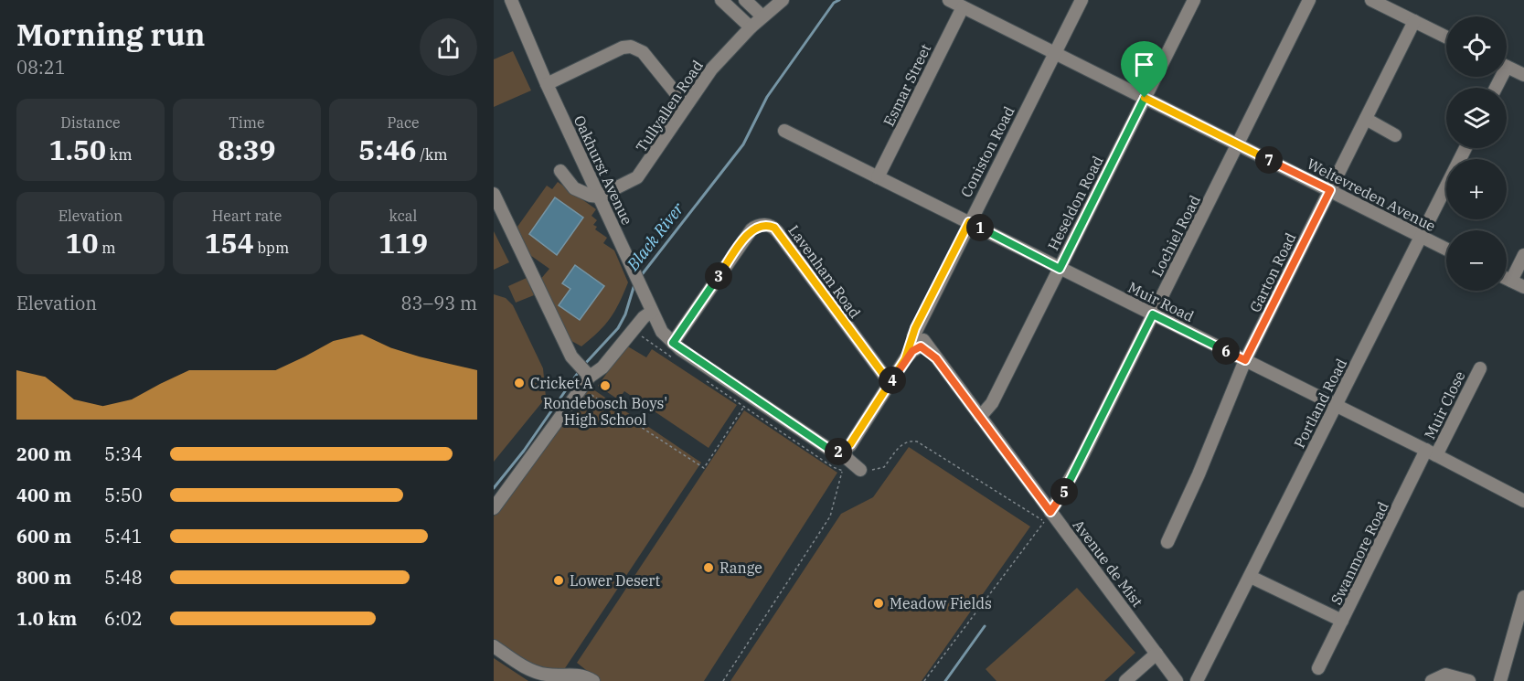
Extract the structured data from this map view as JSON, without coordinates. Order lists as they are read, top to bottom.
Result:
{
  "streets": {
    "street": [
      "Esmar Street",
      "Tullyallen Road",
      "Coniston Road",
      "Oakhurst Avenue",
      "Weltevreden Avenue",
      "Heseldon Road",
      "Lochiel Road",
      "Lavenham Road",
      "Garton Road",
      "Muir Road",
      "Portland Road",
      "Muir Close",
      "Swanmore Road",
      "Avenue de Mist"
    ]
  },
  "crossings": [
    ["Esmar Street", "Weltevreden Avenue"],
    ["Esmar Street", "Muir Road"],
    ["Tullyallen Road", "Oakhurst Avenue"],
    ["Coniston Road", "Oakhurst Avenue"],
    ["Coniston Road", "Weltevreden Avenue"],
    ["Coniston Road", "Lavenham Road"],
    ["Coniston Road", "Muir Road"],
    ["Coniston Road", "Avenue de Mist"],
    ["Oakhurst Avenue", "Lavenham Road"],
    ["Weltevreden Avenue", "Heseldon Road"],
    ["Weltevreden Avenue", "Lochiel Road"],
    ["Weltevreden Avenue", "Garton Road"],
    ["Weltevreden Avenue", "Portland Road"],
    ["Heseldon Road", "Muir Road"],
    ["Heseldon Road", "Avenue de Mist"],
    ["Lochiel Road", "Muir Road"],
    ["Lochiel Road", "Avenue de Mist"],
    ["Garton Road", "Muir Road"],
    ["Muir Road", "Portland Road"],
    ["Muir Road", "Muir Close"],
    ["Muir Road", "Swanmore Road"],
    ["Muir Close", "Swanmore Road"]
  ],
  "water": ["Black River"],
  "places": [
    "Cricket A",
    "Rondebosch Boys' High School",
    "Range",
    "Lower Desert",
    "Meadow Fields"
  ],
  "page": {
    "heading": ["Morning run", "08:21"],
    "map_buttons": ["+", "−"],
    "stats": [
      ["Distance", "1.50 km"],
      ["Time", "8:39"],
      ["Pace", "5:46 /km"],
      ["Elevation", "10 m"],
      ["Heart rate", "154 bpm"],
      ["kcal", "119"]
    ],
    "pins": [
      "7",
      "1",
      "3",
      "6",
      "4",
      "2",
      "5"
    ],
    "chart": ["Elevation", "83–93 m"],
    "list": [
      {
        "name": "200 m",
        "note": "5:34"
      },
      {
        "name": "400 m",
        "note": "5:50"
      },
      {
        "name": "600 m",
        "note": "5:41"
      },
      {
        "name": "800 m",
        "note": "5:48"
      },
      {
        "name": "1.0 km",
        "note": "6:02"
      }
    ]
  }
}
